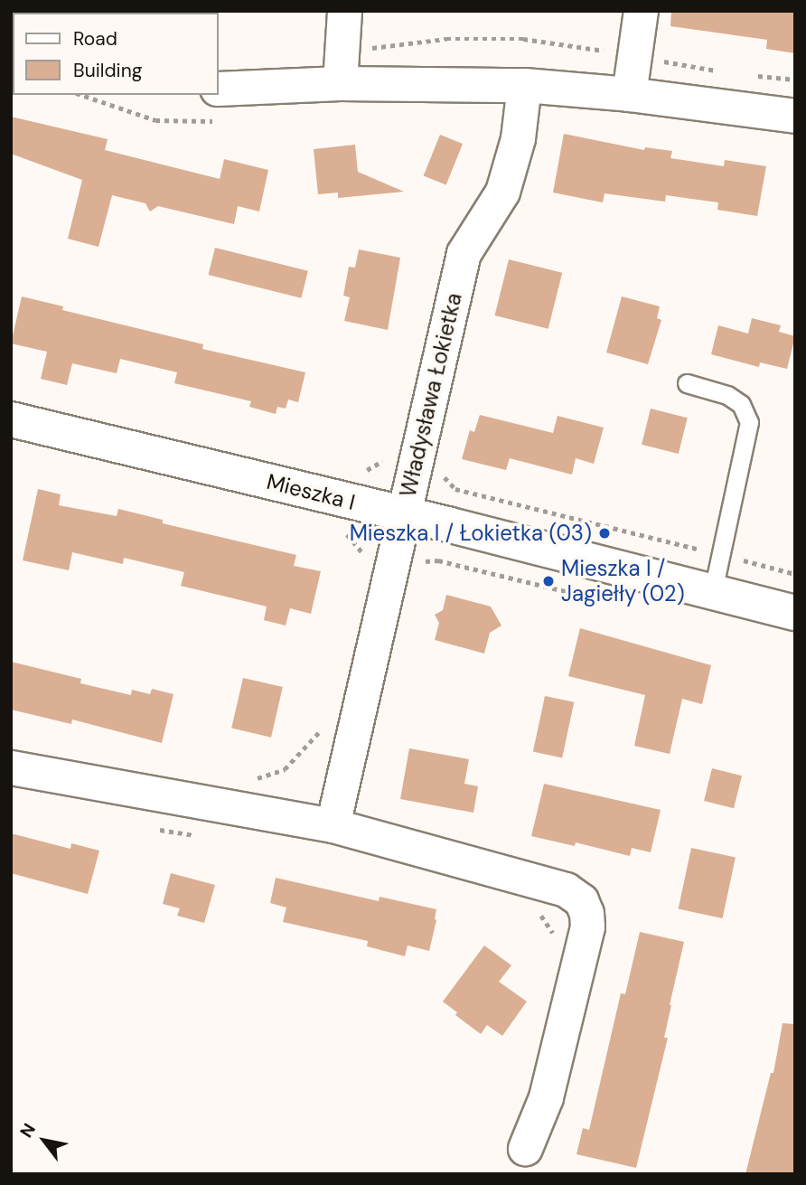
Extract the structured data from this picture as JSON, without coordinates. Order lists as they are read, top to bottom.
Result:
{
  "streets": {
    "street": ["Władysława Łokietka", "Mieszka I"]
  },
  "crossings": [
    ["Władysława Łokietka", "Mieszka I"]
  ],
  "places": ["Mieszka I / Łokietka (03)", "Mieszka I / Jagiełły (02)"],
  "legend": ["Road", "Building"],
  "north": "top left"
}
